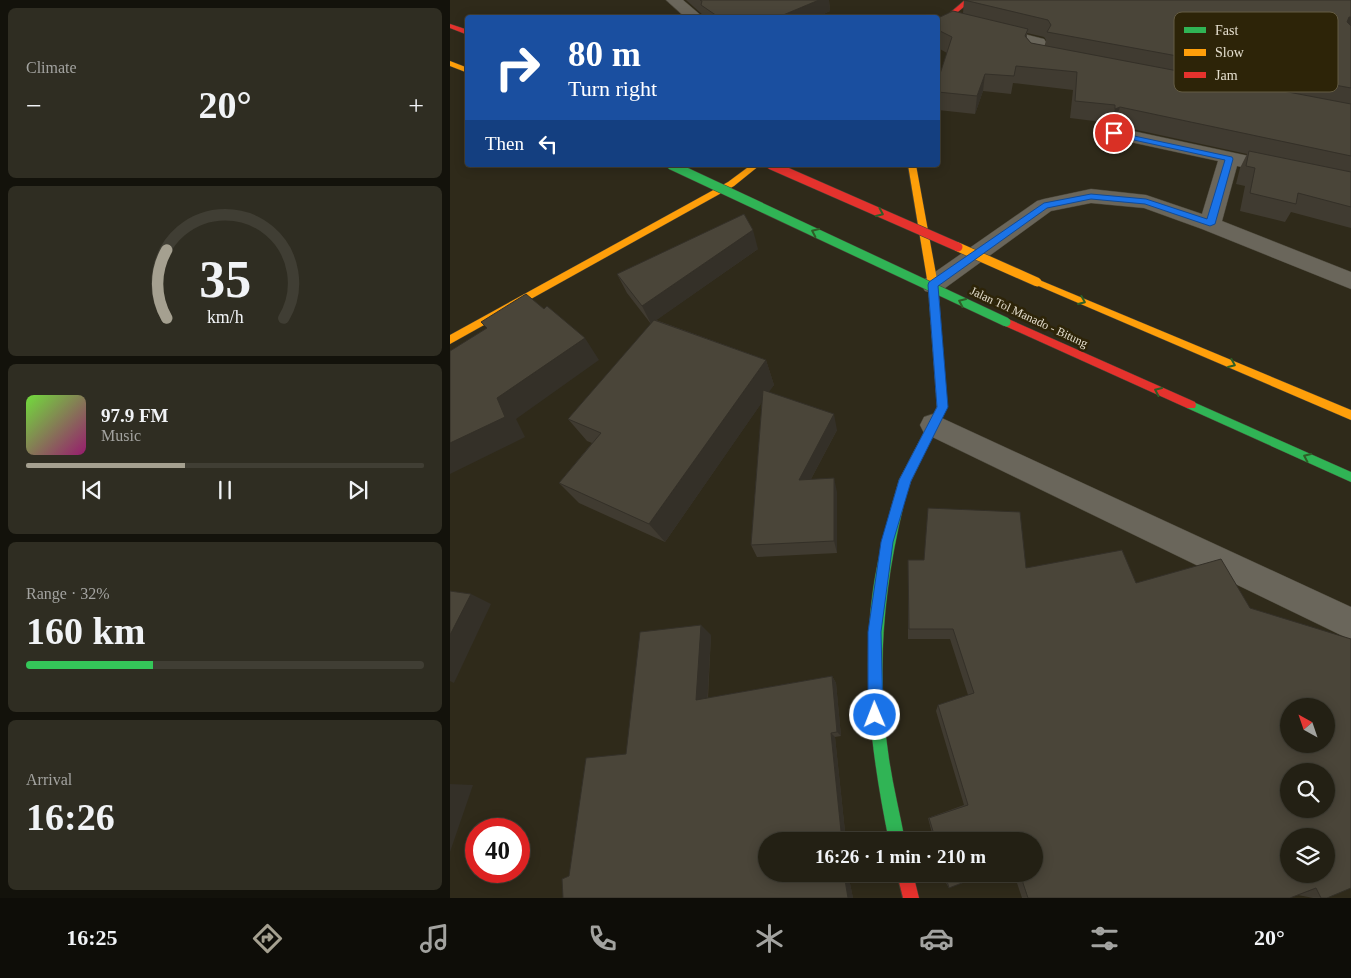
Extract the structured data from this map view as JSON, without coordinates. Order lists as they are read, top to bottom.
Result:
{
  "streets": {
    "main road": ["Jalan Tol Manado - Bitung"]
  },
  "legend": ["Fast", "Slow", "Jam"],
  "north": "top left",
  "page": {
    "tile": [
      "Climate",
      ["Range · 32%", "160 km"],
      ["Arrival", "16:26"]
    ],
    "turn": ["80 m", "Turn right"],
    "heat": ["−", "20°", "+"],
    "then": "Then",
    "song": ["97.9 FM", "Music"],
    "limit": "40",
    "trip": "16:26 · 1 min · 210 m",
    "tabs": ["16:25", "20°"],
    "gauge": ["35", "km/h"]
  }
}
